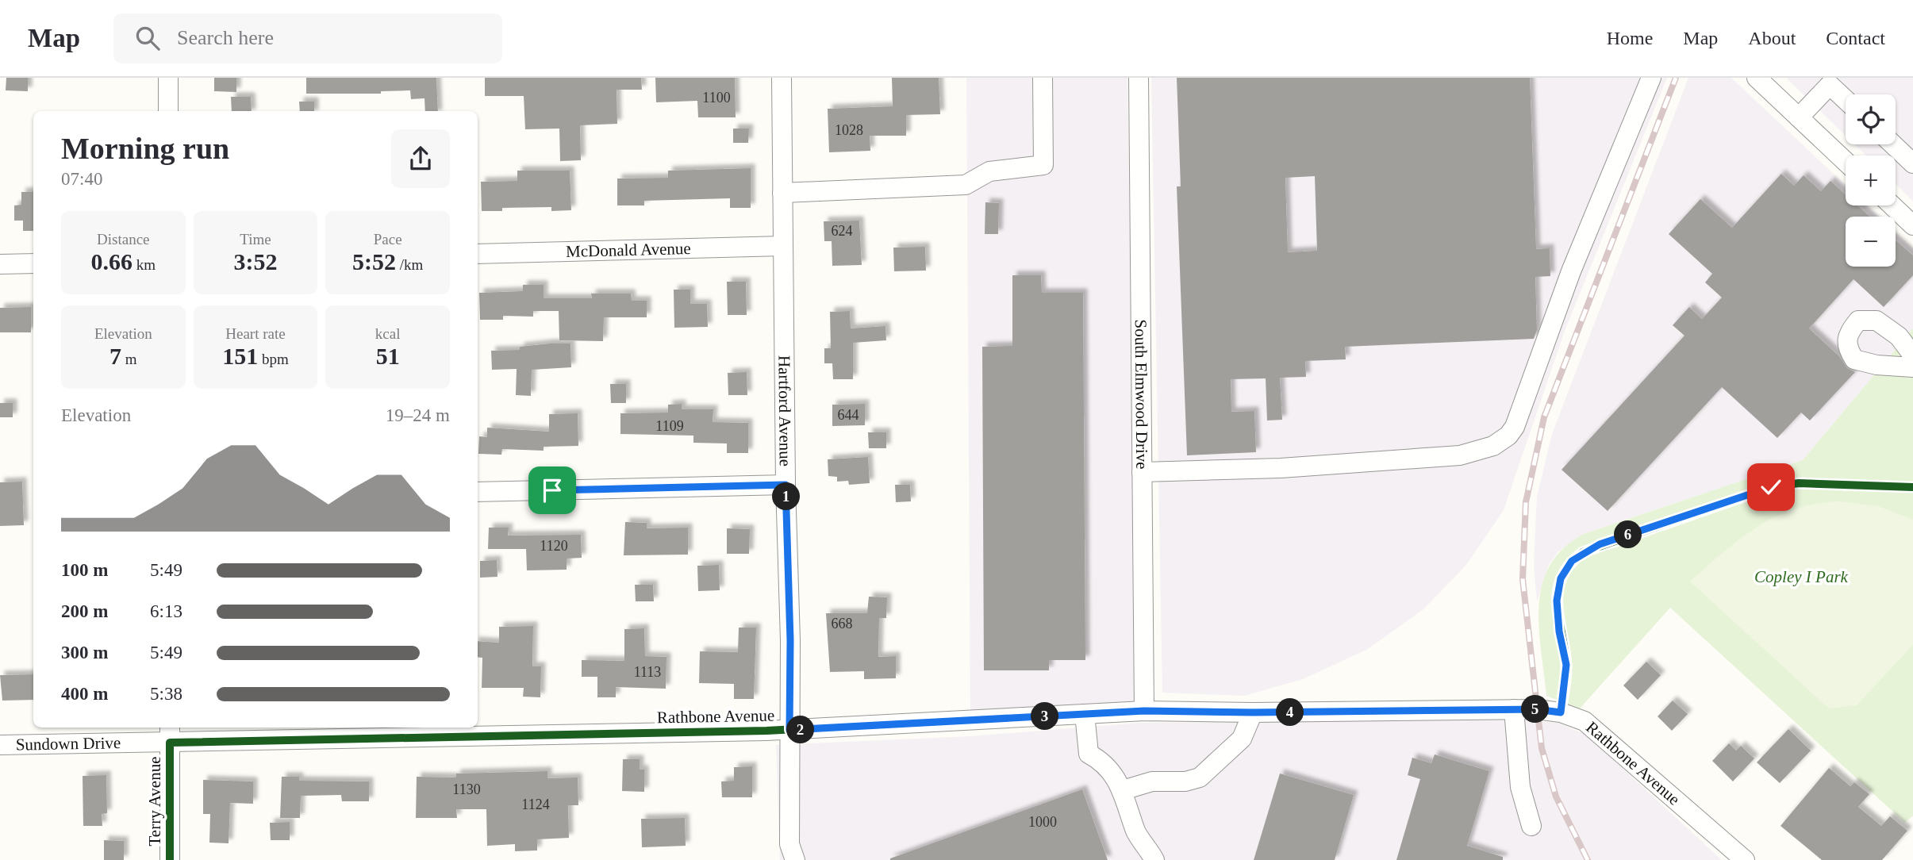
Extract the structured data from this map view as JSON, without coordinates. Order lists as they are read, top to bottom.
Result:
{
  "streets": {
    "street": [
      "McDonald Avenue",
      "South Elmwood Drive",
      "Hartford Avenue",
      "Rathbone Avenue",
      "Sundown Drive",
      "Terry Avenue"
    ]
  },
  "crossings": [
    ["McDonald Avenue", "Hartford Avenue"],
    ["South Elmwood Drive", "Rathbone Avenue"],
    ["Hartford Avenue", "Rathbone Avenue"],
    ["Rathbone Avenue", "Sundown Drive"],
    ["Rathbone Avenue", "Terry Avenue"],
    ["Sundown Drive", "Terry Avenue"]
  ],
  "parks": ["Copley I Park"],
  "house_numbers": [
    "1100",
    "1028",
    "624",
    "644",
    "1109",
    "1120",
    "668",
    "1113",
    "1130",
    "1124",
    "1000"
  ],
  "page": {
    "header": "Map",
    "search": "Search here",
    "nav": [
      "Home",
      "Map",
      "About",
      "Contact"
    ],
    "map_buttons": ["+", "−"],
    "heading": ["Morning run", "07:40"],
    "stats": [
      ["Distance", "0.66 km"],
      ["Time", "3:52"],
      ["Pace", "5:52 /km"],
      ["Elevation", "7 m"],
      ["Heart rate", "151 bpm"],
      ["kcal", "51"]
    ],
    "chart": ["Elevation", "19–24 m"],
    "pins": [
      "1",
      "6",
      "5",
      "4",
      "3",
      "2"
    ],
    "list": [
      {
        "name": "100 m",
        "note": "5:49"
      },
      {
        "name": "200 m",
        "note": "6:13"
      },
      {
        "name": "300 m",
        "note": "5:49"
      },
      {
        "name": "400 m",
        "note": "5:38"
      }
    ]
  }
}
